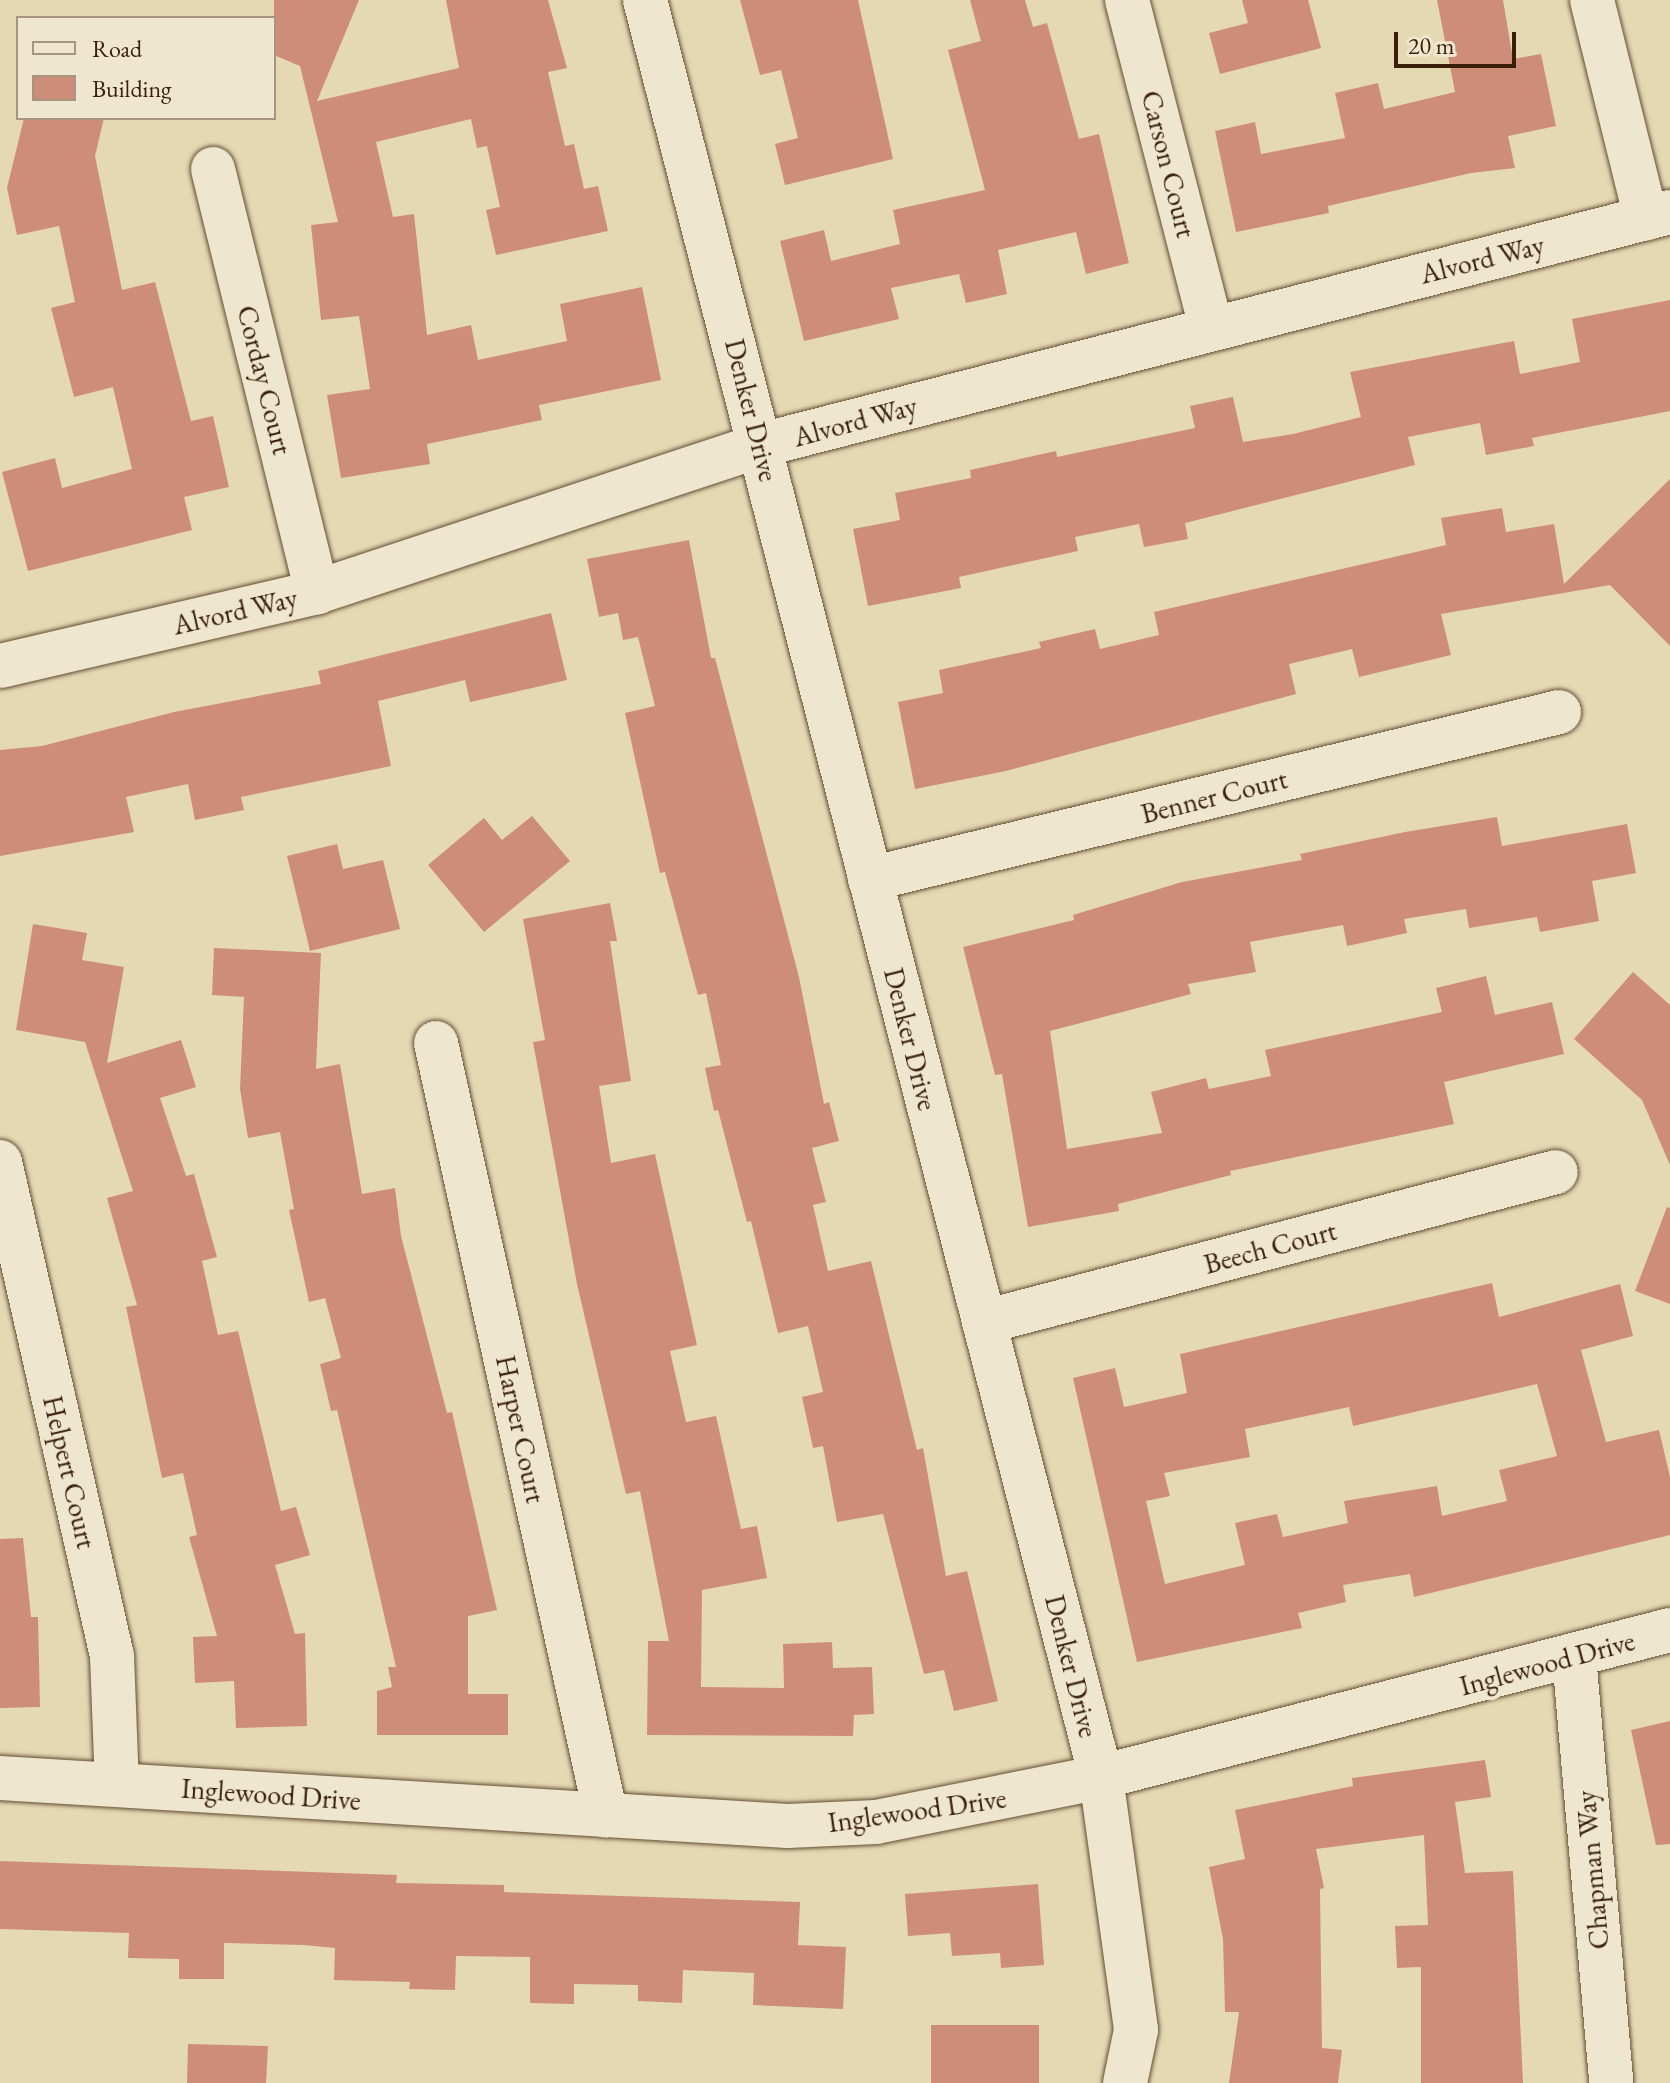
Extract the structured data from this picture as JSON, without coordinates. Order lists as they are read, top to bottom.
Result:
{
  "streets": {
    "street": [
      "Carson Court",
      "Alvord Way",
      "Corday Court",
      "Denker Drive",
      "Benner Court",
      "Beech Court",
      "Harper Court",
      "Helpert Court",
      "Inglewood Drive",
      "Chapman Way"
    ]
  },
  "crossings": [
    ["Carson Court", "Alvord Way"],
    ["Alvord Way", "Corday Court"],
    ["Alvord Way", "Denker Drive"],
    ["Denker Drive", "Benner Court"],
    ["Denker Drive", "Beech Court"],
    ["Denker Drive", "Inglewood Drive"],
    ["Harper Court", "Inglewood Drive"],
    ["Helpert Court", "Inglewood Drive"],
    ["Inglewood Drive", "Chapman Way"]
  ],
  "legend": ["Road", "Building"],
  "scale_bar": "20 m"
}
